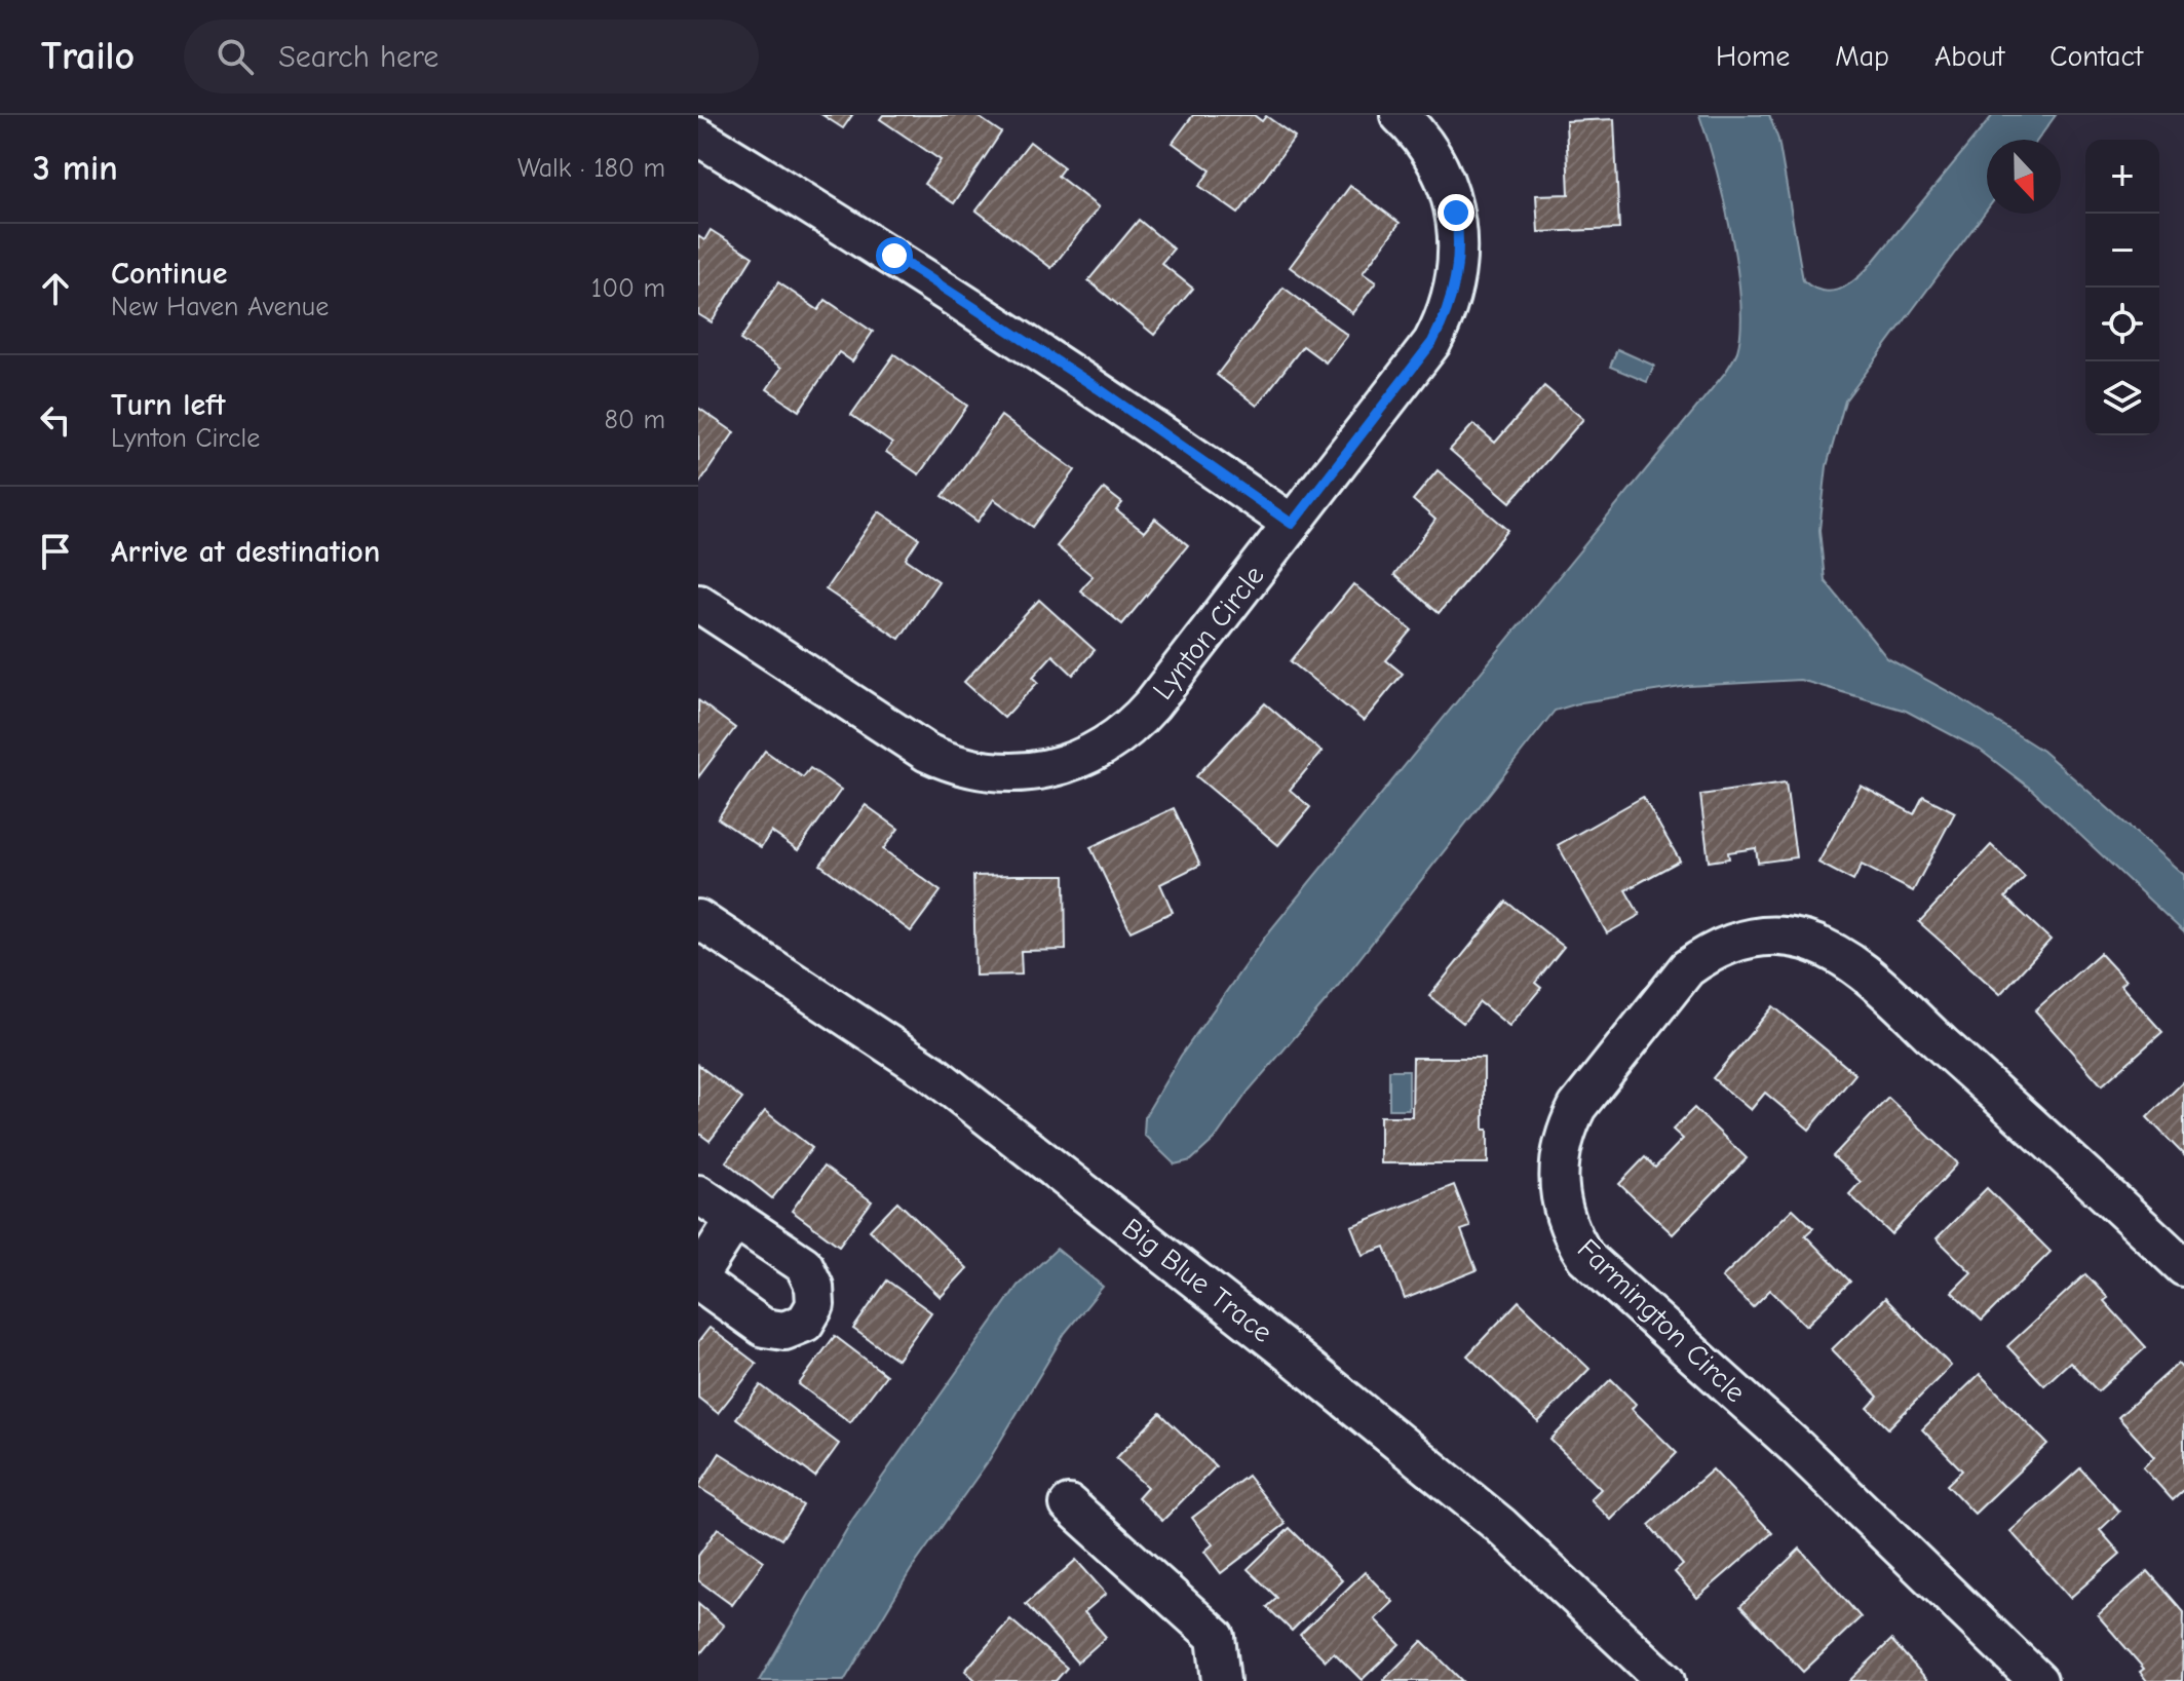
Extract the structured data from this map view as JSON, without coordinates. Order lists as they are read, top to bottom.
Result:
{
  "streets": {
    "street": ["Lynton Circle", "Big Blue Trace", "Farmington Circle"]
  },
  "north": "bottom",
  "page": {
    "header": "Trailo",
    "search": "Search here",
    "nav": [
      "Home",
      "Map",
      "About",
      "Contact"
    ],
    "heading": ["3 min", "Walk · 180 m"],
    "map_buttons": ["+", "−"],
    "list": [
      ["Continue", "New Haven Avenue", "100 m"],
      ["Turn left", "Lynton Circle", "80 m"],
      "Arrive at destination"
    ]
  }
}
